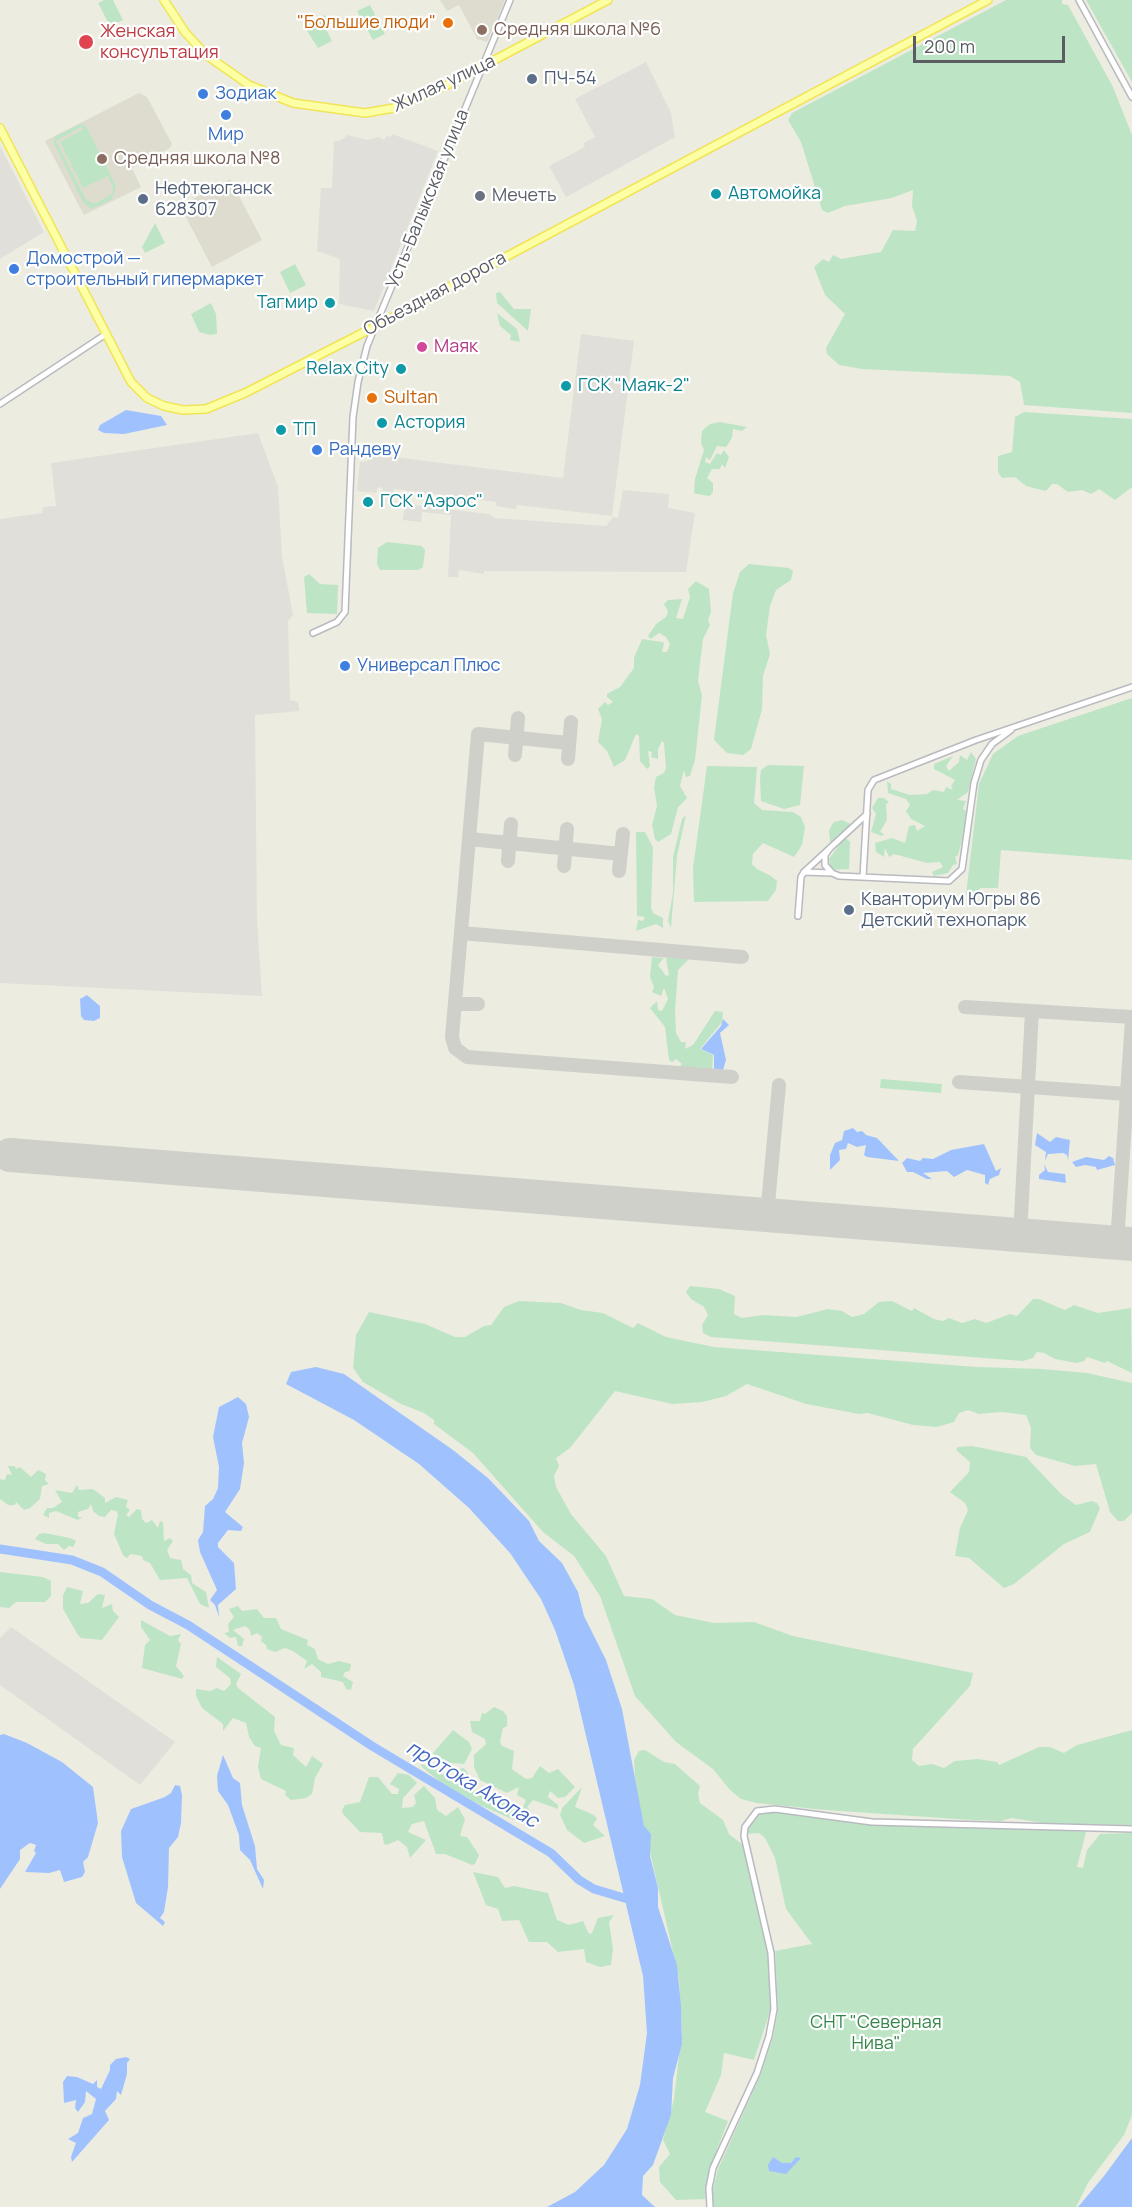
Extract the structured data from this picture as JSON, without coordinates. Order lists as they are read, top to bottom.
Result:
{
  "streets": {
    "main road": ["Жилая улица", "Объездная дорога"],
    "street": ["Усть-Балыкская улица"]
  },
  "crossings": [
    ["Жилая улица", "Усть-Балыкская улица"],
    ["Усть-Балыкская улица", "Объездная дорога"]
  ],
  "water": ["протока Акопас"],
  "parks": ["СНТ \"Северная Нива\""],
  "places": [
    "\"Большие люди\"",
    "Средняя школа №6",
    "Женская консультация",
    "ПЧ-54",
    "Зодиак",
    "Мир",
    "Средняя школа №8",
    "Автомойка",
    "Мечеть",
    "Нефтеюганск 628307",
    "Домострой — строительный гипермаркет",
    "Тагмир",
    "Маяк",
    "Relax City",
    "ГСК \"Маяк-2\"",
    "Sultan",
    "Астория",
    "ТП",
    "Рандеву",
    "ГСК \"Аэрос\"",
    "Универсал Плюс",
    "Кванториум Югры 86 Детский технопарк"
  ],
  "scale_bar": "200 m"
}
